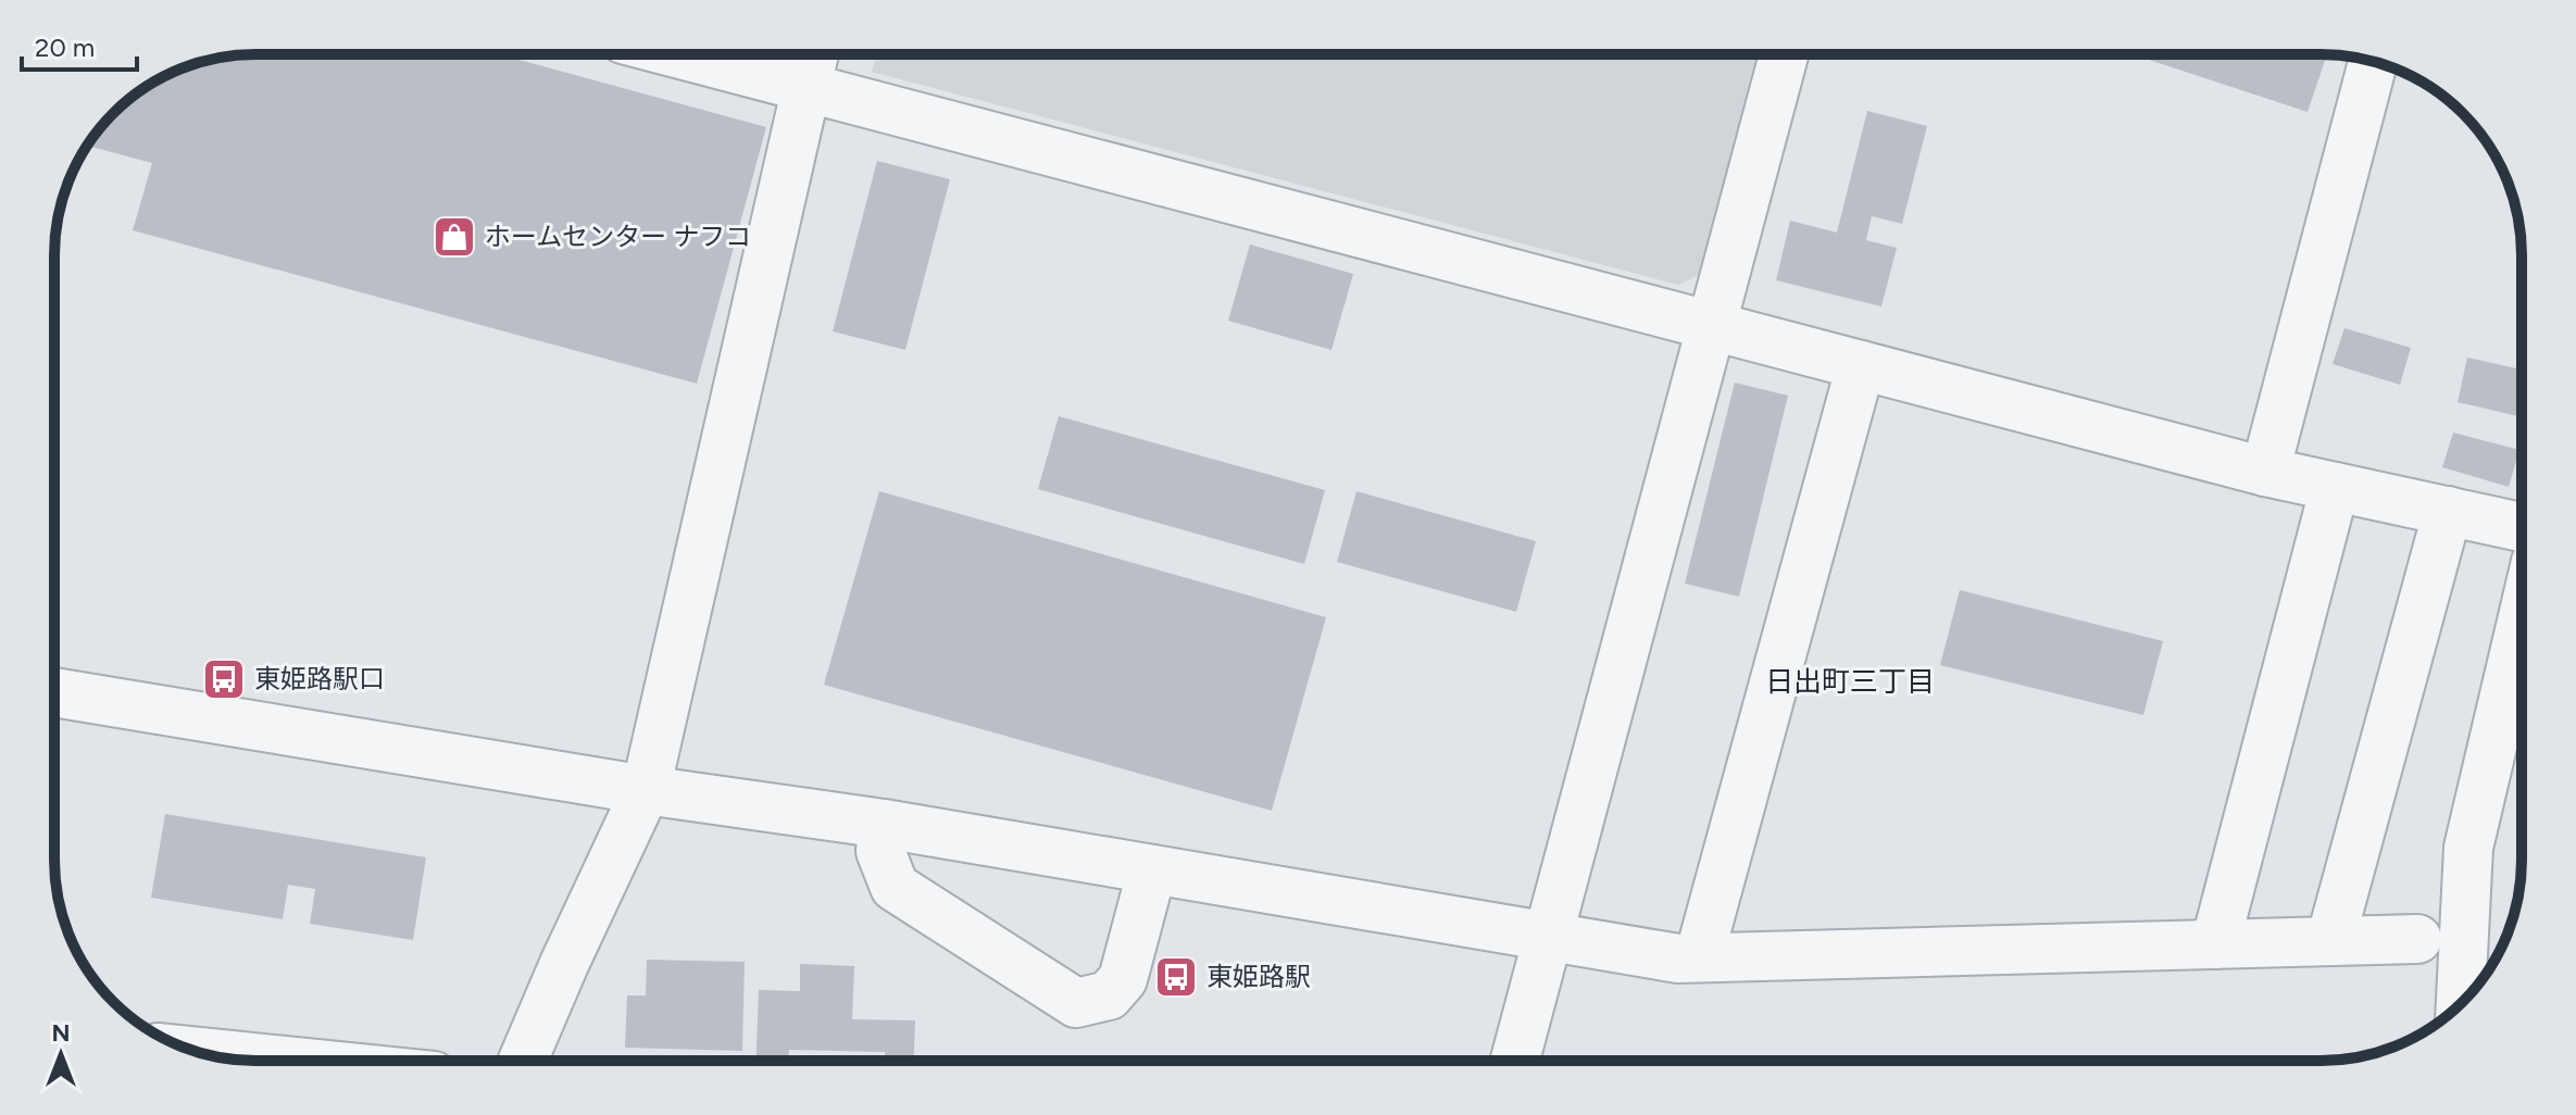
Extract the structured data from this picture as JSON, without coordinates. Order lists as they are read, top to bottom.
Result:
{
  "districts": ["日出町三丁目"],
  "places": {
    "shop": ["ホームセンター ナフコ"],
    "bus stop": ["東姫路駅口", "東姫路駅"]
  },
  "scale_bar": "20 m",
  "north": "top"
}
